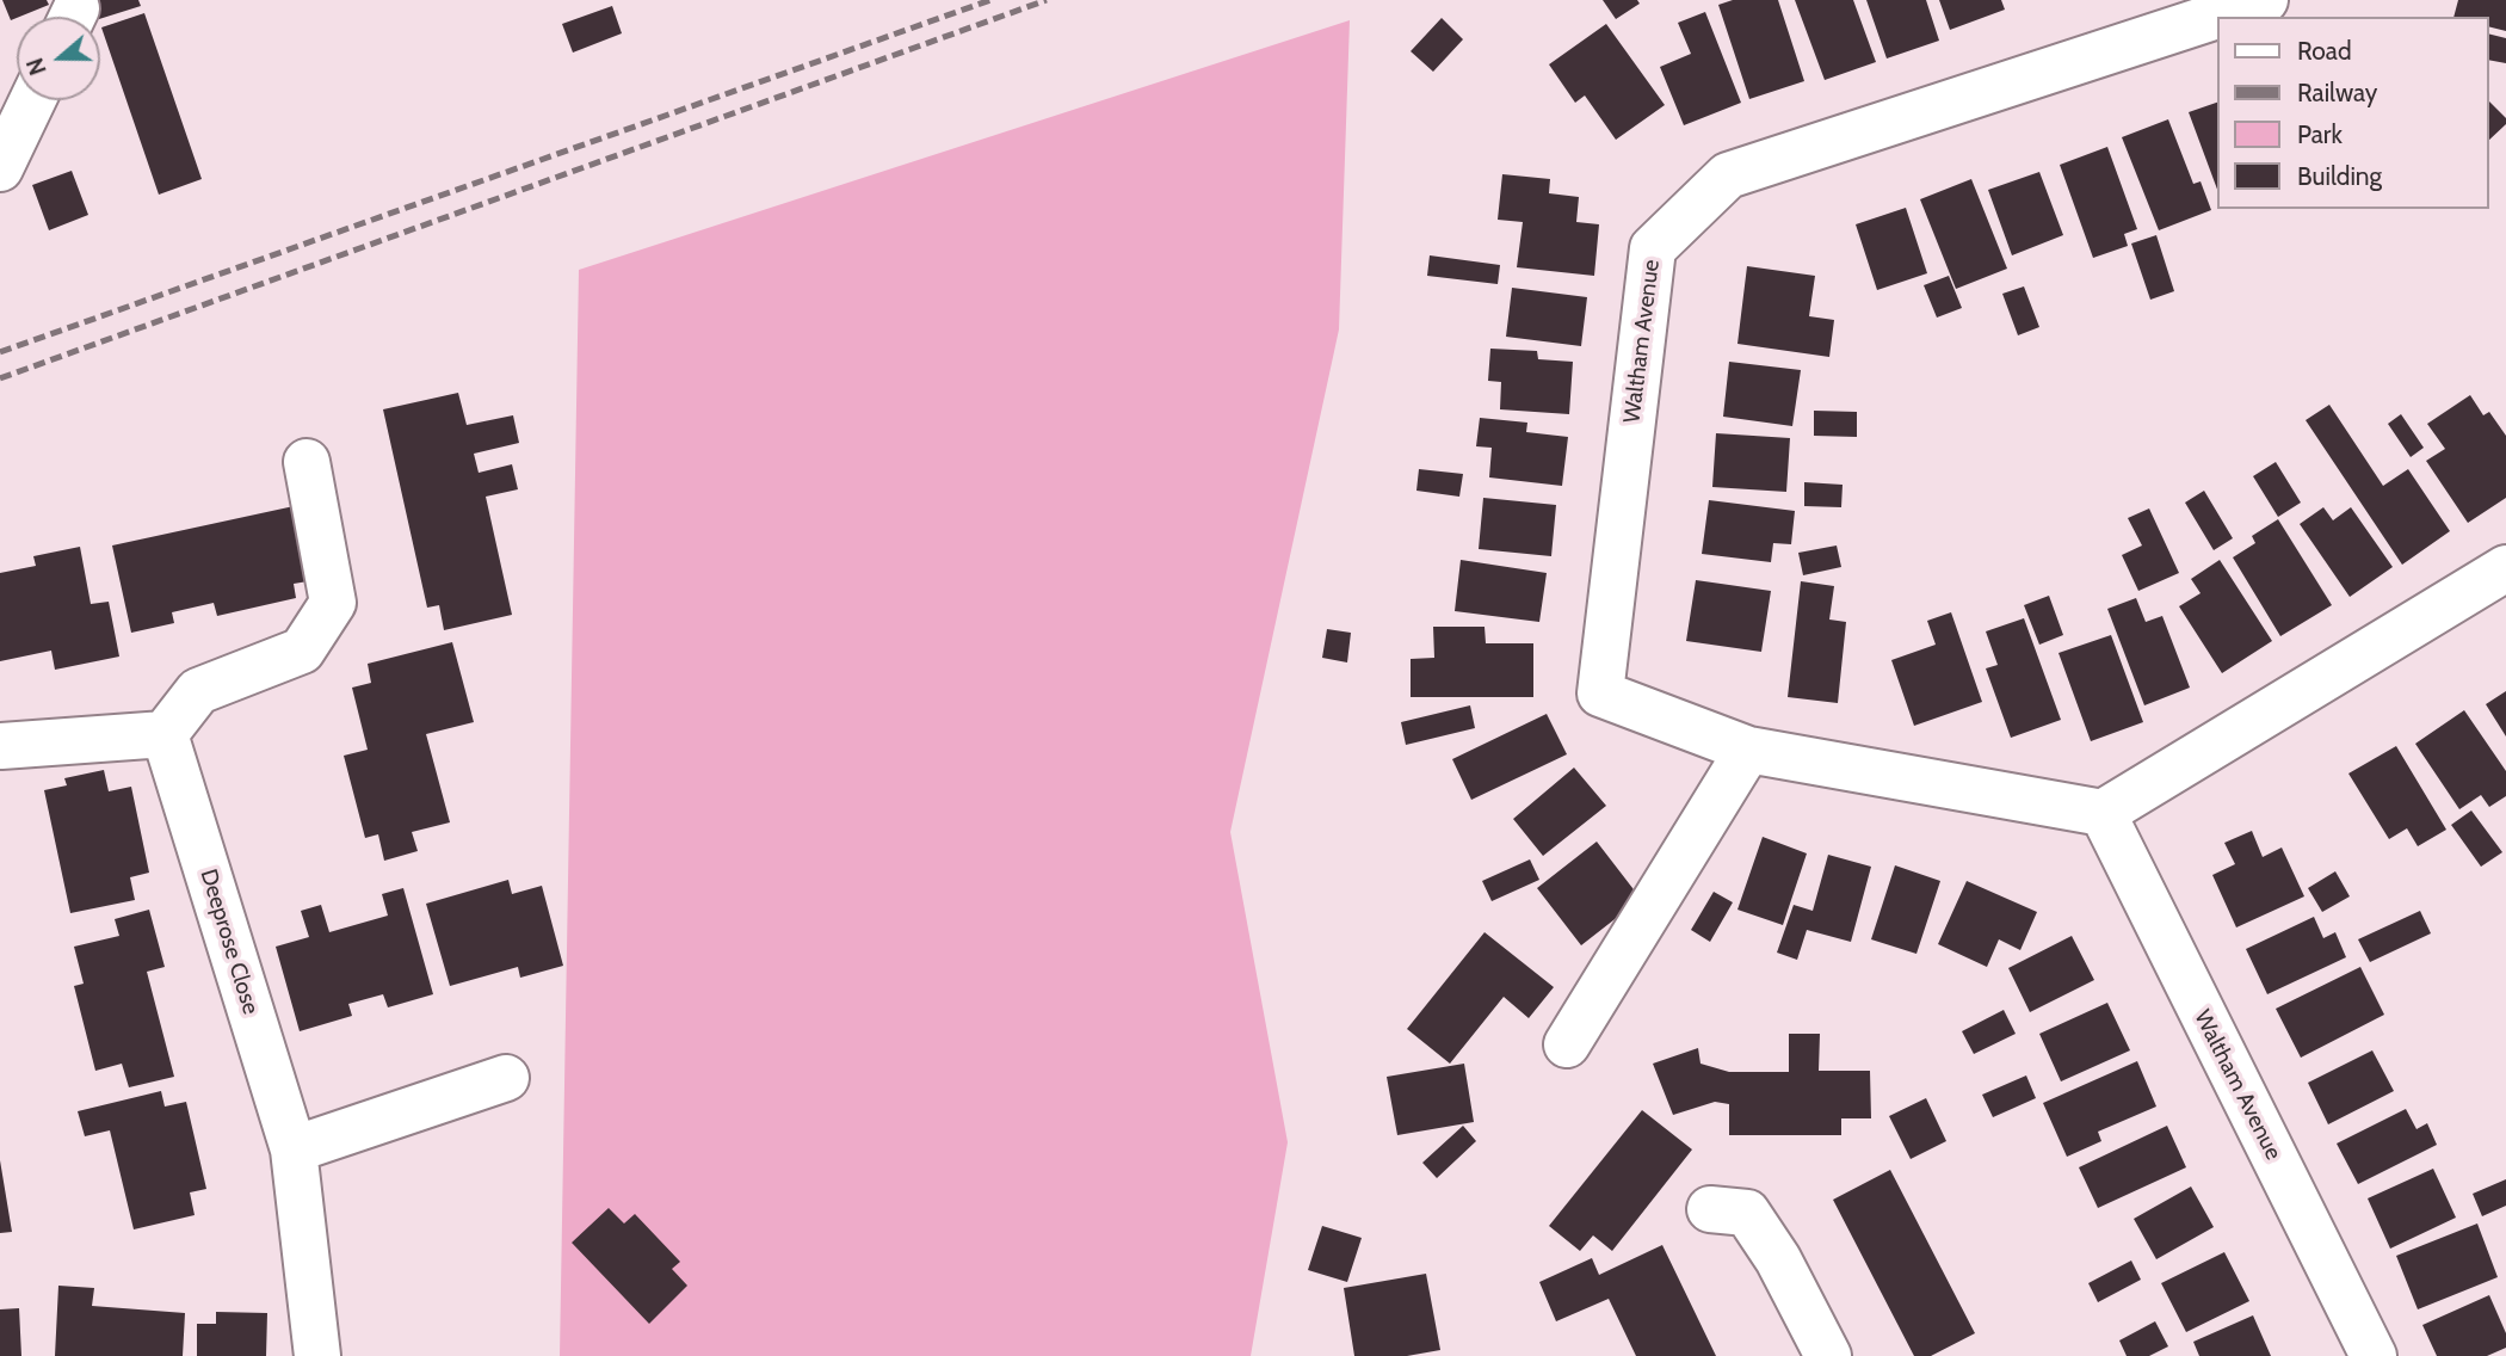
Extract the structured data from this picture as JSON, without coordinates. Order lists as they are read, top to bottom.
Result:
{
  "streets": {
    "street": ["Waltham Avenue", "Deeprose Close"]
  },
  "legend": [
    "Road",
    "Railway",
    "Park",
    "Building"
  ],
  "north": "left"
}
